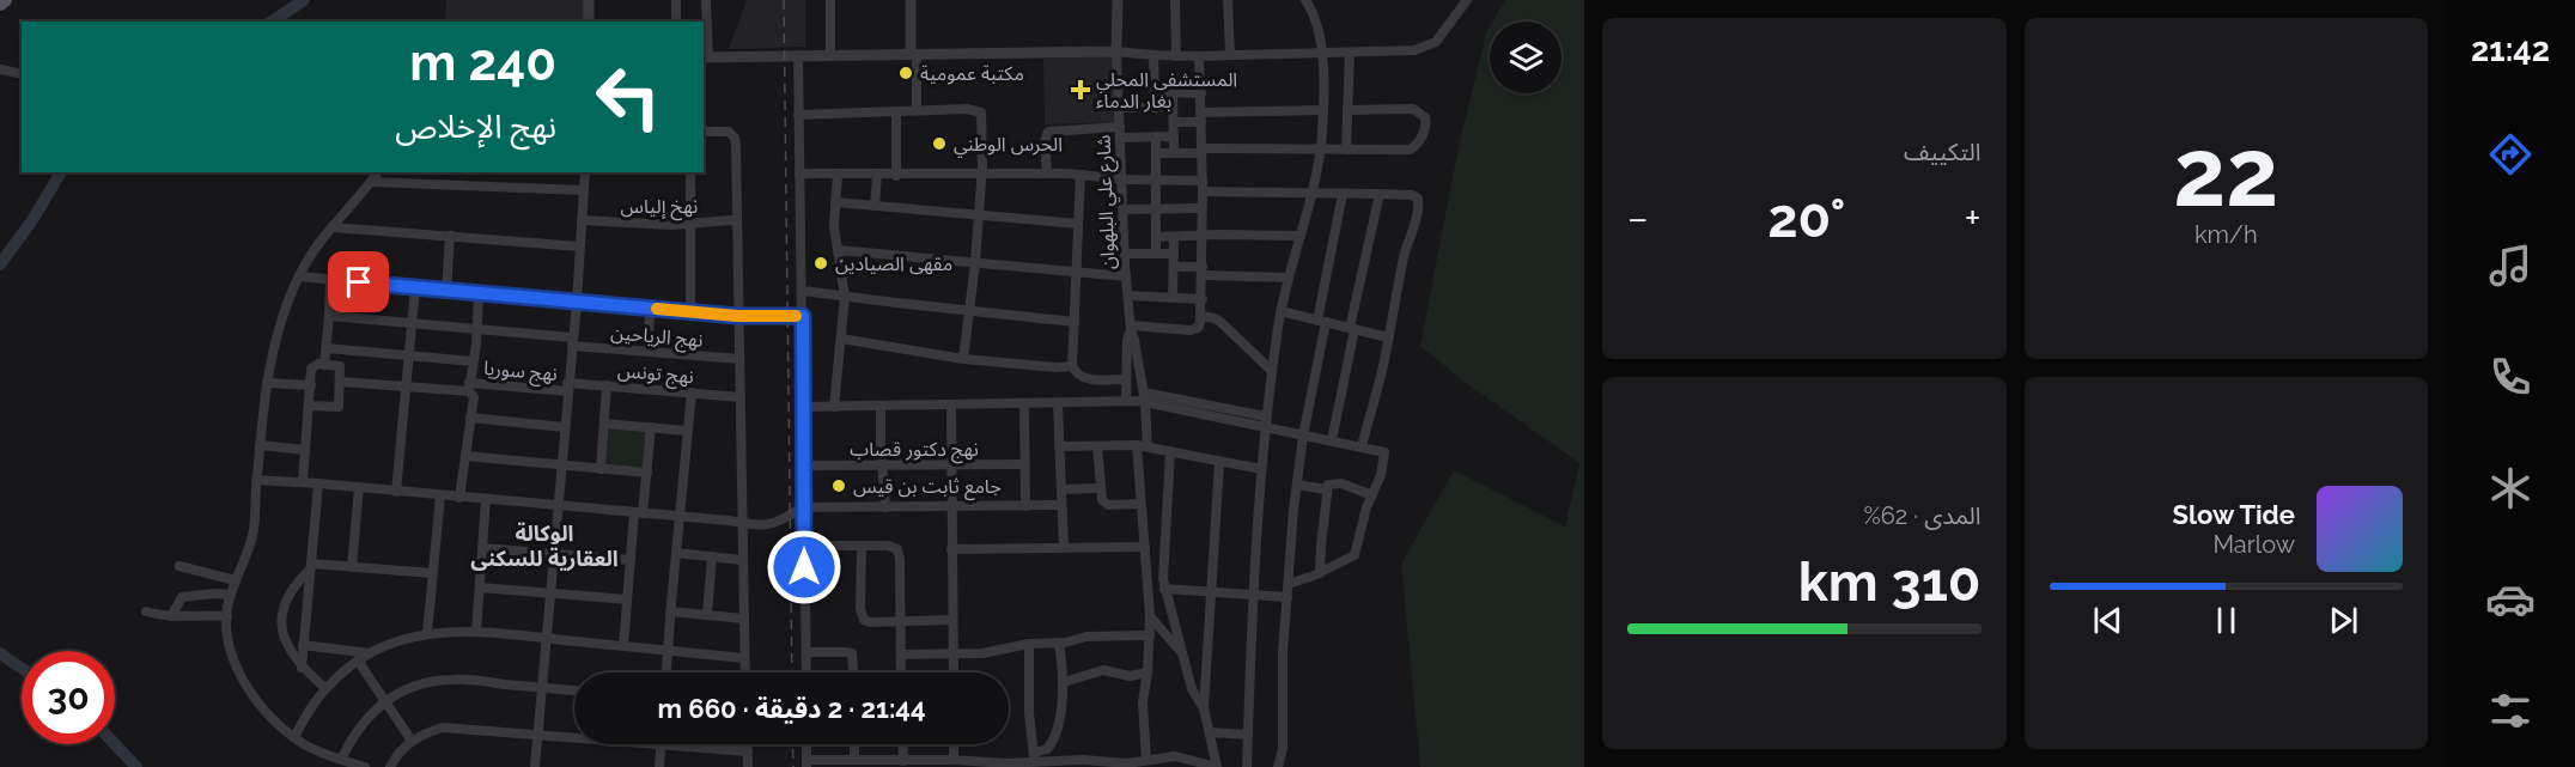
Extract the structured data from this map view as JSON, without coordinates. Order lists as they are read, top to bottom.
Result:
{
  "streets": {
    "street": [
      "شارع علي البلهوان",
      "نهخ إلياس",
      "نهج الرياحين",
      "نهج سوريا",
      "نهج تونس",
      "نهج دكتور قصاب"
    ]
  },
  "crossings": [
    ["نهج سوريا", "نهج تونس"]
  ],
  "districts": ["الوكالة العقارية للسكنى"],
  "places": {
    "other": [
      "مكتبة عمومية",
      "الحرس الوطني",
      "مقهى الصيادين",
      "جامع ثابت بن قیس"
    ],
    "health": ["المستشفى المحلي بغار الدماء"]
  },
  "page": {
    "tabs": "21:42",
    "tile": [
      ["22", "km/h"],
      "التكييف",
      ["المدى · 62%", "310 km"]
    ],
    "turn": ["240 m", "نهج الإخلاص"],
    "heat": ["−", "20°", "+"],
    "song": ["Slow Tide", "Marlow"],
    "limit": "30",
    "trip": "21:44 · 2 دقيقة · 660 m"
  }
}
